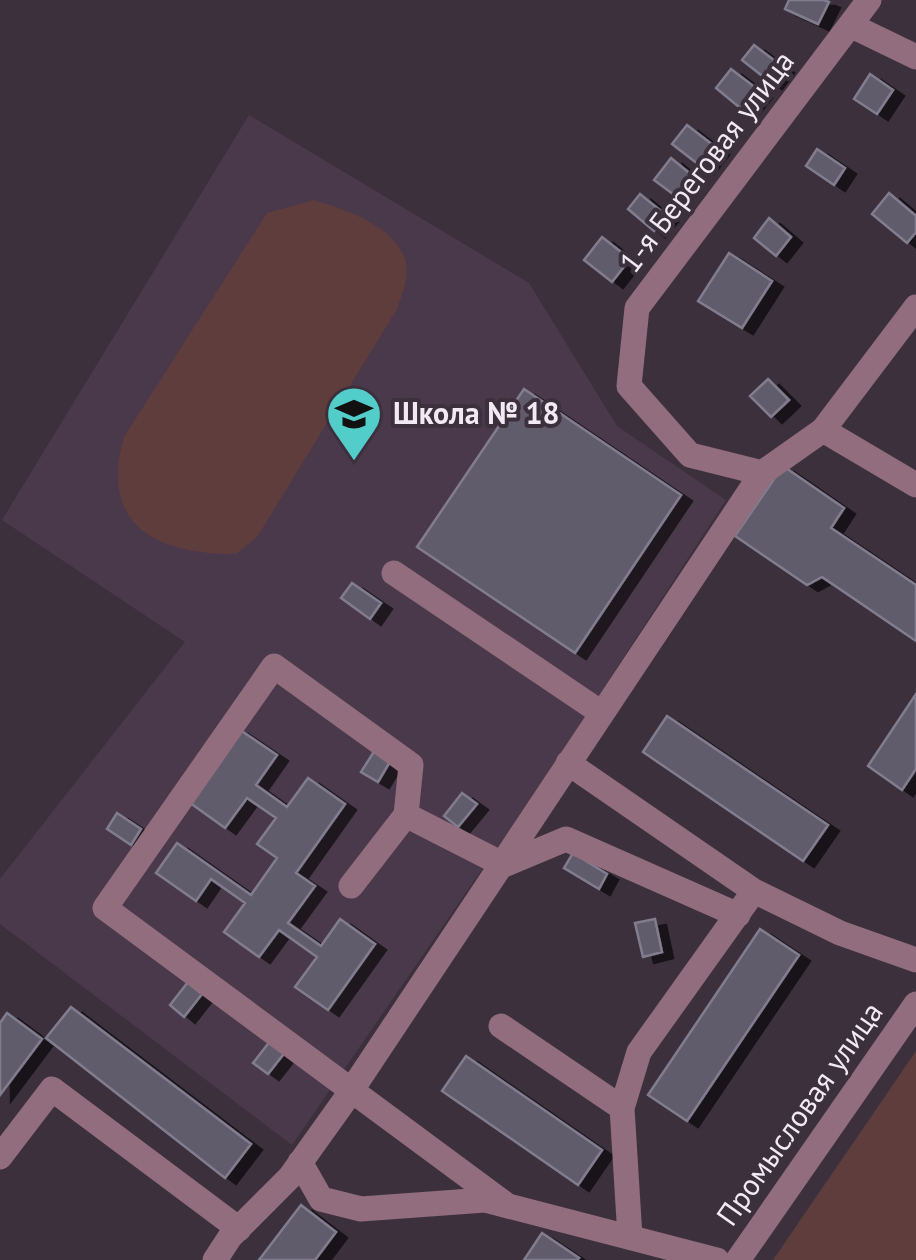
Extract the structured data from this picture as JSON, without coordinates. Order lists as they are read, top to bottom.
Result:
{
  "streets": {
    "street": ["1-я Береговая улица", "Промысловая улица"]
  },
  "places": {
    "school or university": ["Школа № 18"]
  }
}
